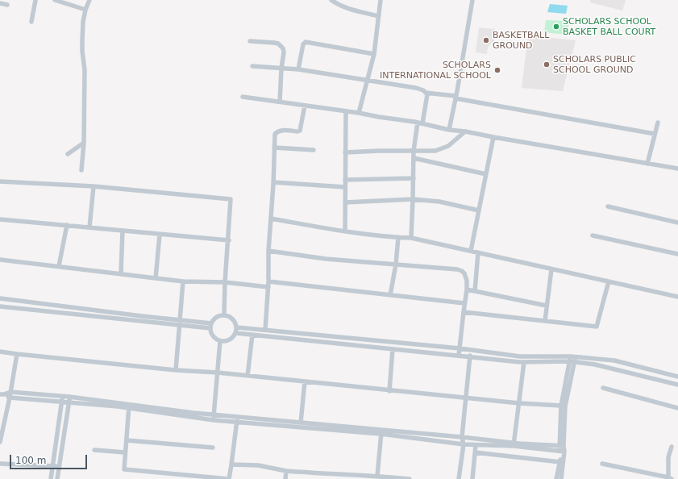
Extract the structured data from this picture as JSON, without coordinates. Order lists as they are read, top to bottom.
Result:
{
  "places": [
    "SCHOLARS SCHOOL BASKET BALL COURT",
    "BASKETBALL GROUND",
    "SCHOLARS PUBLIC SCHOOL GROUND",
    "SCHOLARS INTERNATIONAL SCHOOL"
  ],
  "scale_bar": "100 m"
}
